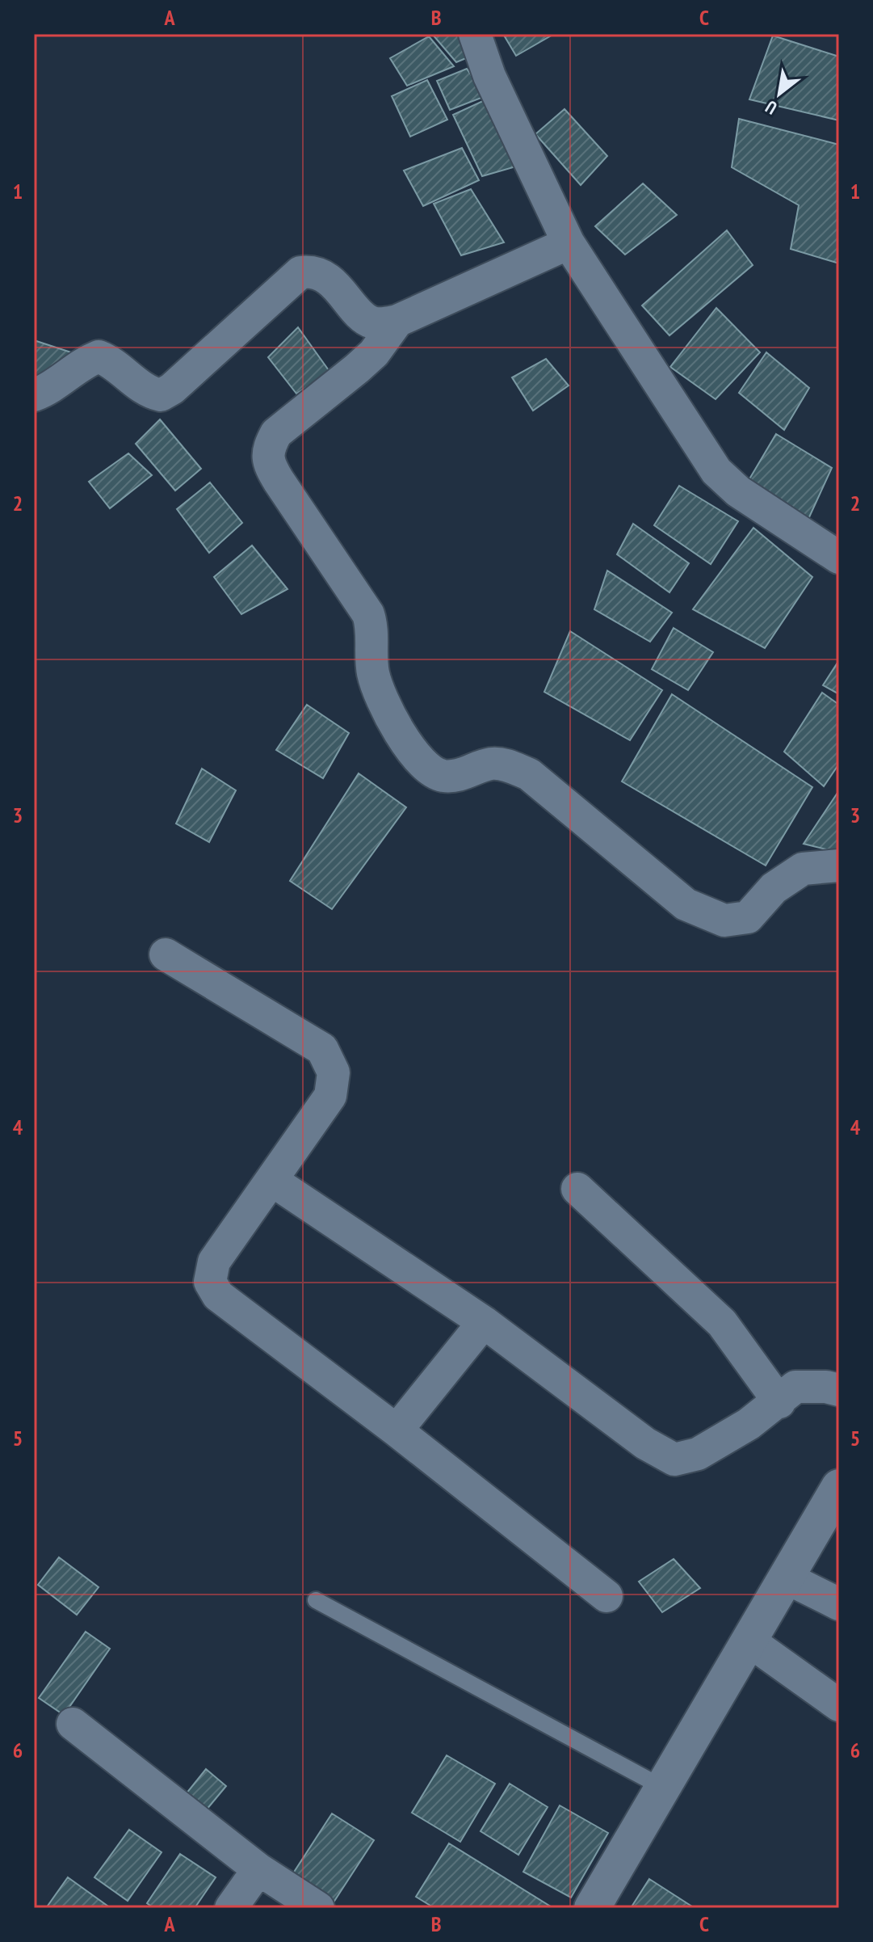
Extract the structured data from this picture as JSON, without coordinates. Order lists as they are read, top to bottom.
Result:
{
  "north": "bottom left",
  "grid": {
    "columns": ["A", "B", "C"],
    "rows": [
      "1",
      "2",
      "3",
      "4",
      "5",
      "6"
    ]
  }
}
